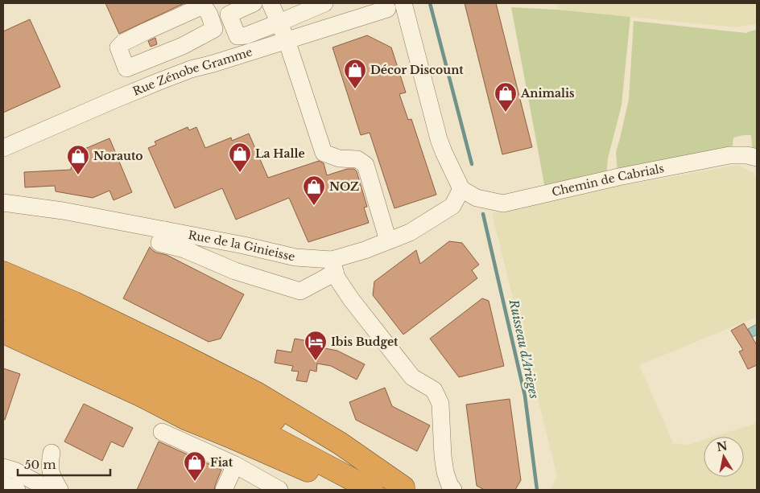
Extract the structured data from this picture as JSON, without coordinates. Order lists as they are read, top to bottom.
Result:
{
  "streets": {
    "street": ["Rue Zénobe Gramme", "Chemin de Cabrials", "Rue de la Ginieisse"]
  },
  "crossings": [
    ["Chemin de Cabrials", "Rue de la Ginieisse"]
  ],
  "water": ["Ruisseau d'Arièges"],
  "places": {
    "shop": [
      "Décor Discount",
      "Animalis",
      "La Halle",
      "Norauto",
      "NOZ",
      "Fiat"
    ],
    "hotel": ["Ibis Budget"]
  },
  "scale_bar": "50 m",
  "north": "top"
}
